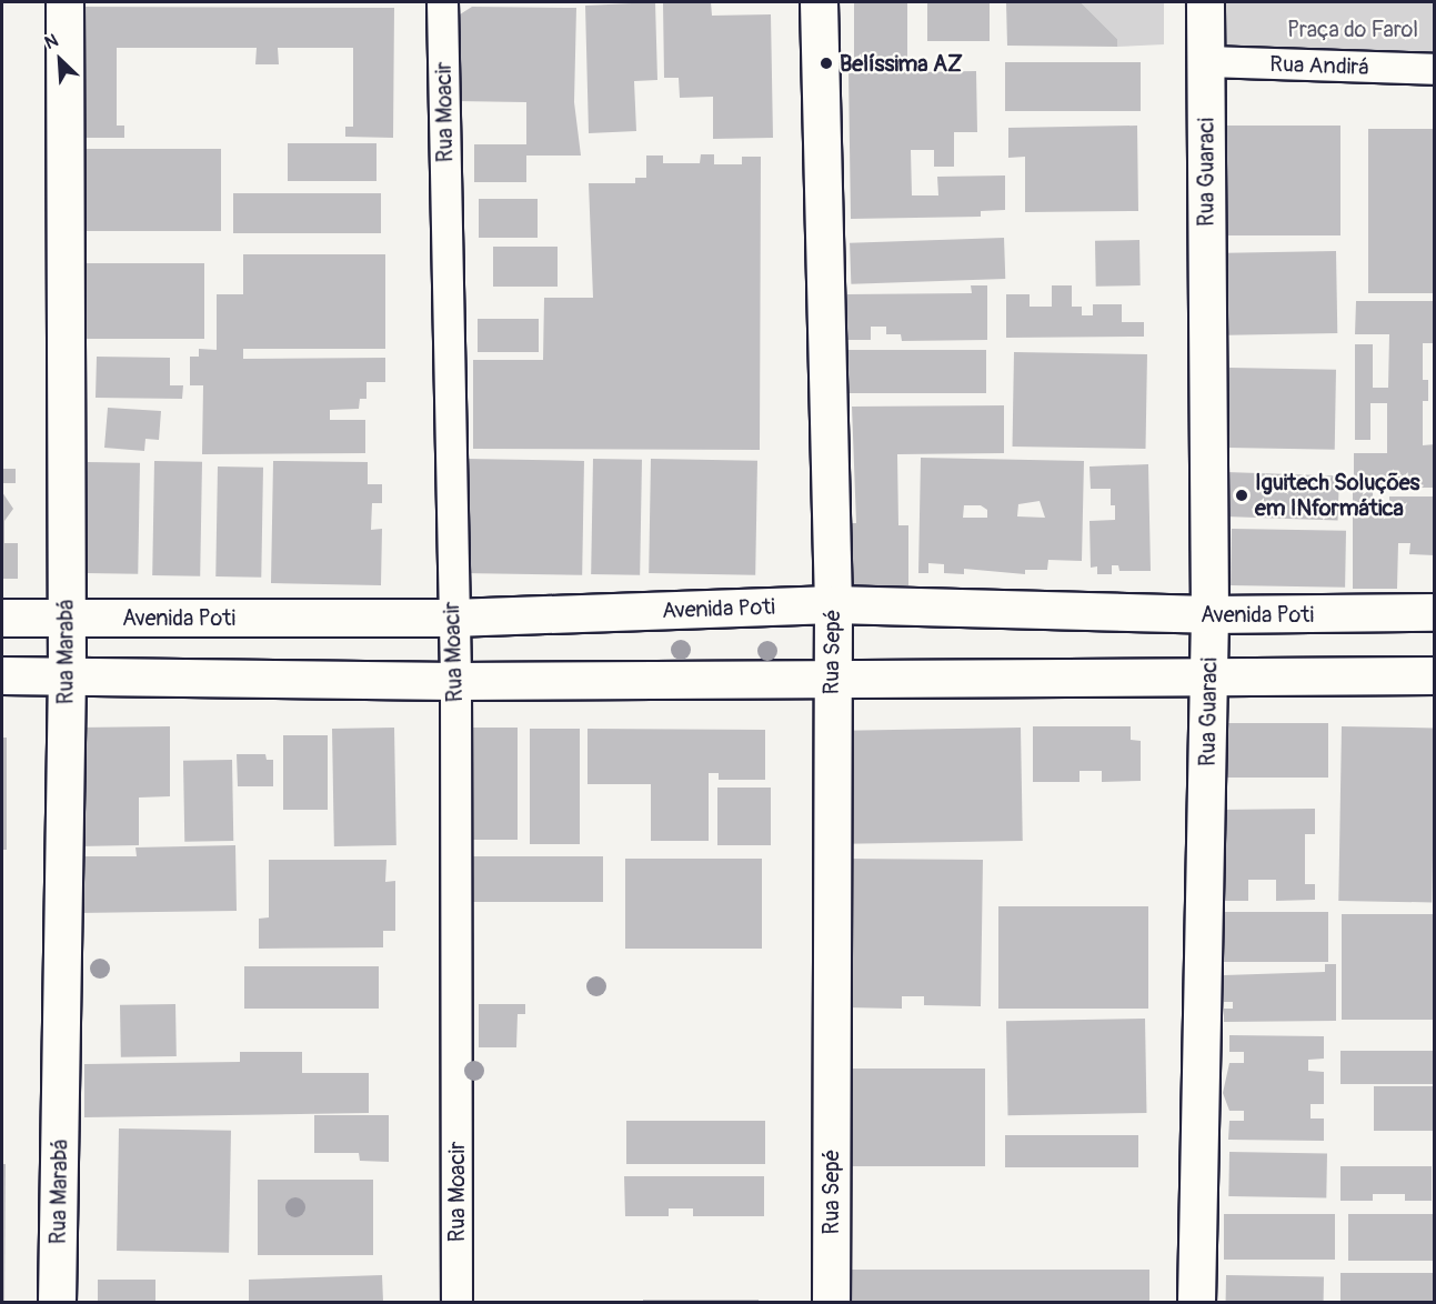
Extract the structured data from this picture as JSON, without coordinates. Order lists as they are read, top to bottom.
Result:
{
  "streets": {
    "street": [
      "Rua Andirá",
      "Rua Moacir",
      "Rua Guaraci",
      "Avenida Poti",
      "Rua Marabá",
      "Rua Sepé"
    ]
  },
  "crossings": [
    ["Rua Andirá", "Rua Guaraci"],
    ["Rua Moacir", "Avenida Poti"],
    ["Rua Guaraci", "Avenida Poti"],
    ["Avenida Poti", "Rua Marabá"],
    ["Avenida Poti", "Rua Sepé"]
  ],
  "parks": ["Praça do Farol"],
  "places": ["Belíssima AZ", "Iguitech Soluções em INformática"],
  "north": "top left"
}
